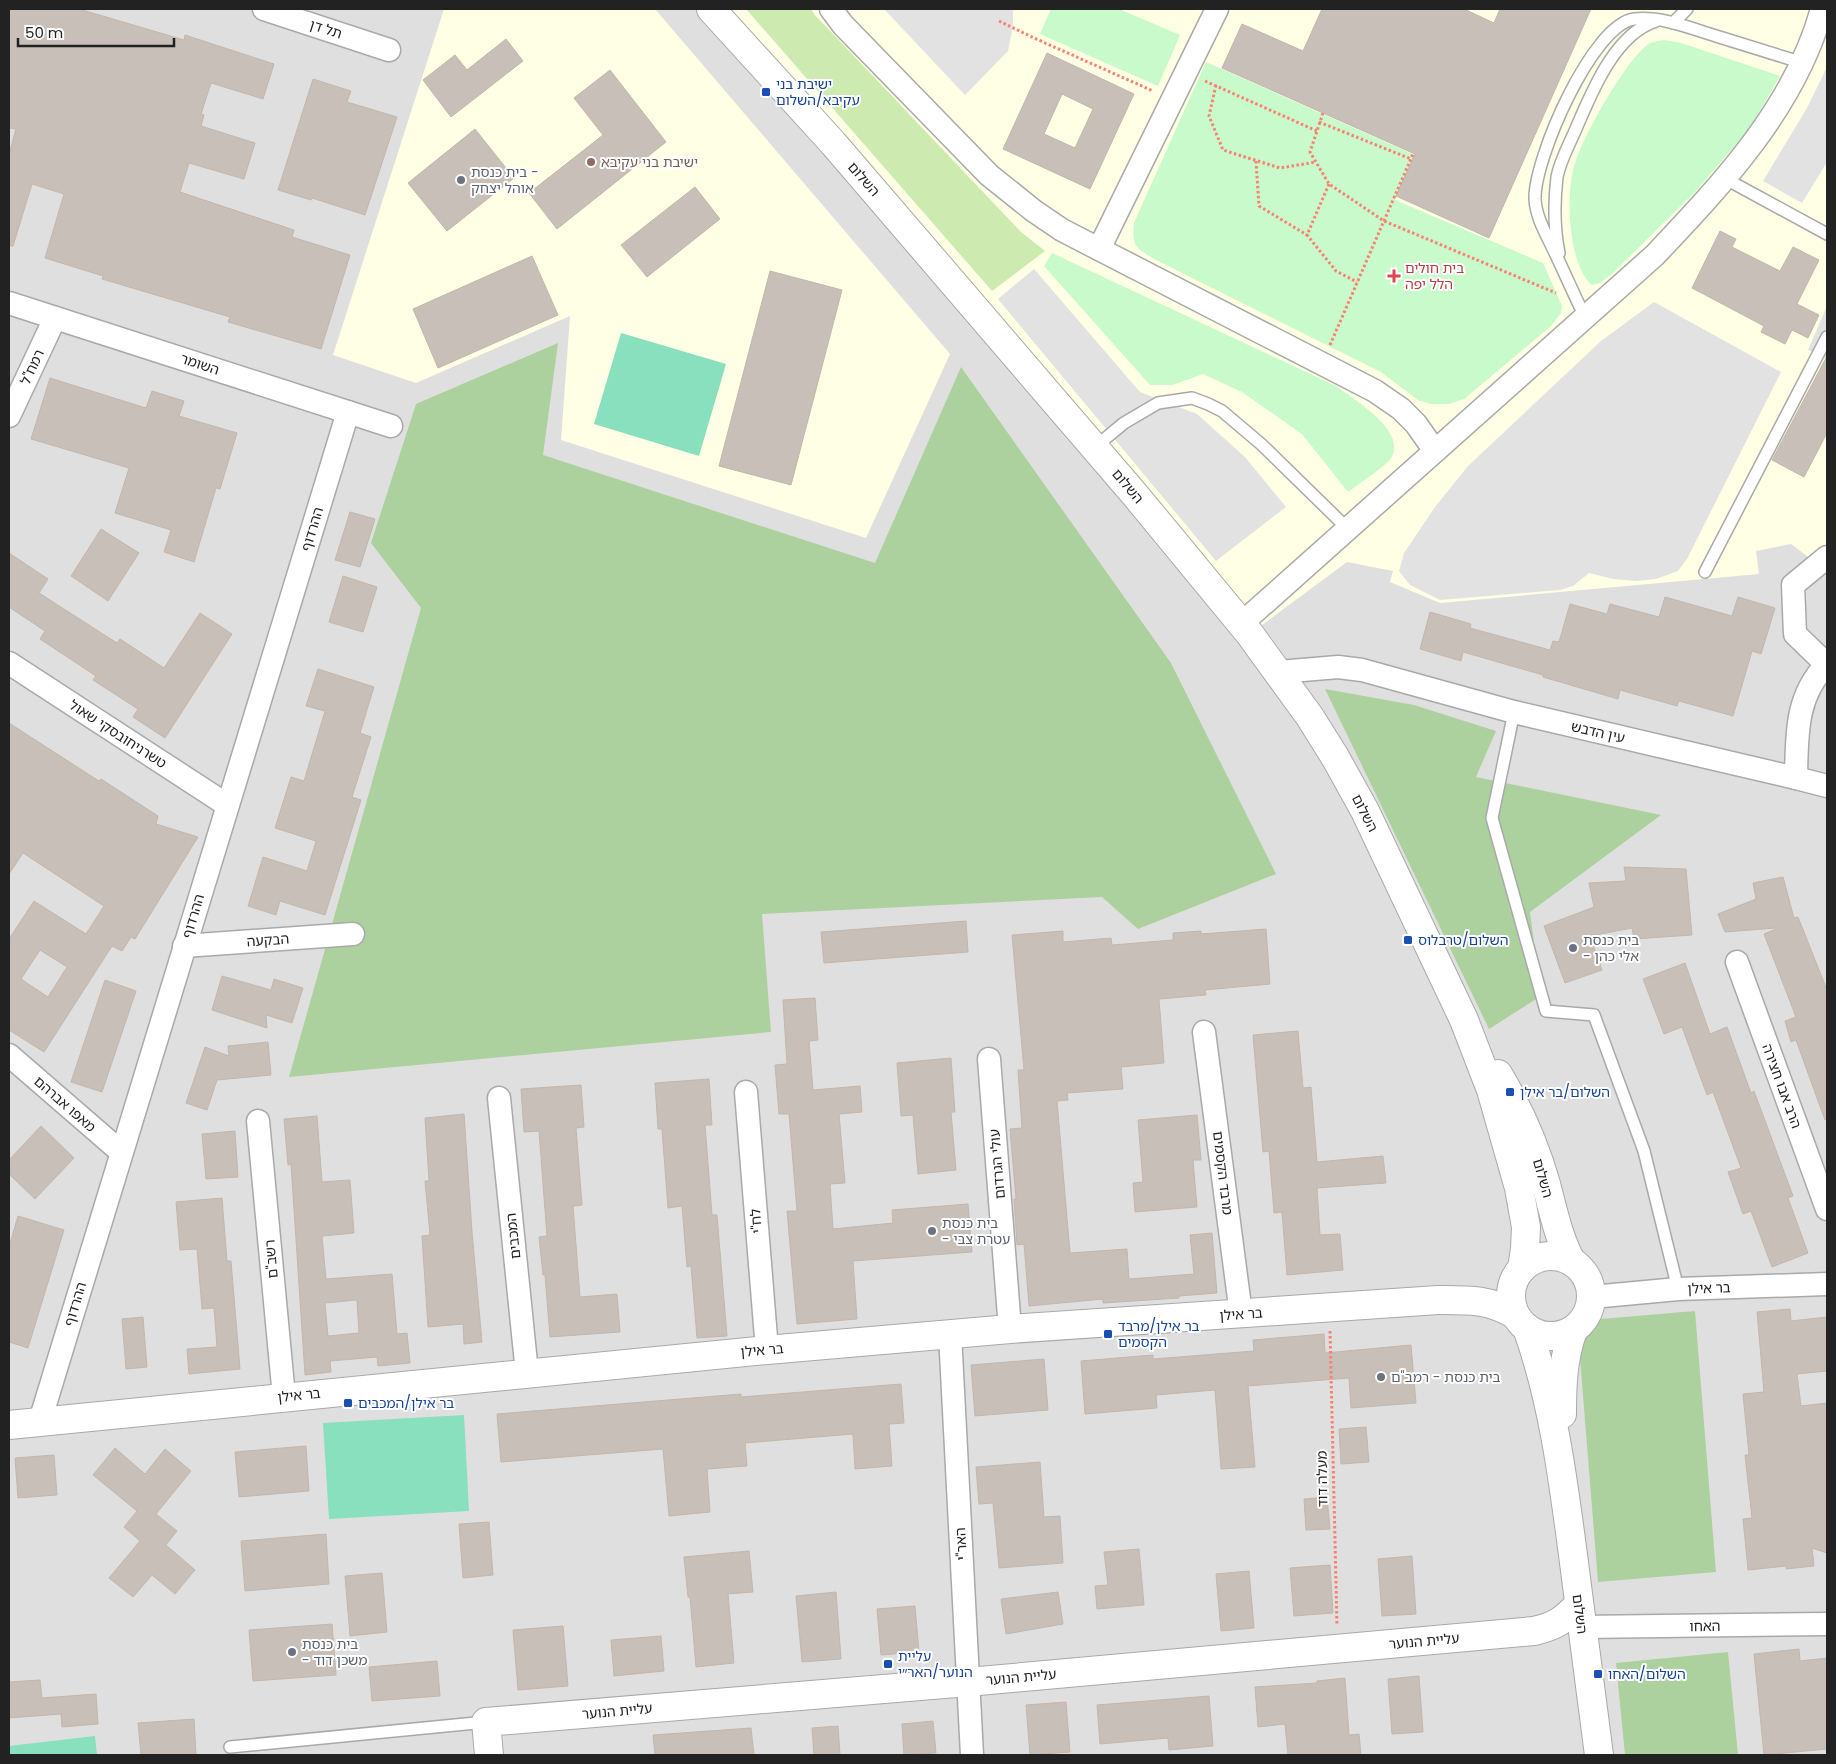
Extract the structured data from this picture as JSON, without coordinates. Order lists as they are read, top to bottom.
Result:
{
  "streets": {
    "street": [
      "תל דן",
      "השלום",
      "השומר",
      "רמח\"ל",
      "ההרדוף",
      "עין הדבש",
      "טשרניחובסקי שאול",
      "הבקעה",
      "הרב אבו חצירה",
      "מאפו אברהם",
      "עולי הגרדום",
      "מרבד הקסמים",
      "לח\"י",
      "המכבים",
      "רשב\"ם",
      "בר אילן",
      "האר\"י",
      "האחו",
      "עליית הנוער"
    ],
    "path": ["מעלה דוד"]
  },
  "crossings": [
    ["השלום", "עין הדבש"],
    ["השלום", "בר אילן"],
    ["השלום", "האחו"],
    ["השלום", "עליית הנוער"],
    ["השומר", "רמח\"ל"],
    ["השומר", "ההרדוף"],
    ["ההרדוף", "טשרניחובסקי שאול"],
    ["ההרדוף", "הבקעה"],
    ["ההרדוף", "מאפו אברהם"],
    ["ההרדוף", "בר אילן"],
    ["עולי הגרדום", "בר אילן"],
    ["מרבד הקסמים", "בר אילן"],
    ["לח\"י", "בר אילן"],
    ["המכבים", "בר אילן"],
    ["רשב\"ם", "בר אילן"],
    ["בר אילן", "מעלה דוד"],
    ["בר אילן", "האר\"י"],
    ["מעלה דוד", "עליית הנוער"],
    ["האר\"י", "עליית הנוער"],
    ["האחו", "עליית הנוער"]
  ],
  "places": {
    "transit": [
      "ישיבת בני עקיבא/השלום",
      "השלום/טרבלוס",
      "השלום/בר אילן",
      "בר אילן/מרבד הקסמים",
      "בר אילן/המכבים",
      "עליית הנוער/האר״י",
      "השלום/האחו"
    ],
    "other": [
      "ישיבת בני עקיבא",
      "בית כנסת - אוהל יצחק",
      "בית כנסת - אלי כהן",
      "בית כנסת - עטרת צבי",
      "בית כנסת - רמב\"ם",
      "בית כנסת - משכן דוד"
    ],
    "health": ["בית חולים הלל יפה"]
  },
  "scale_bar": "50 m"
}
